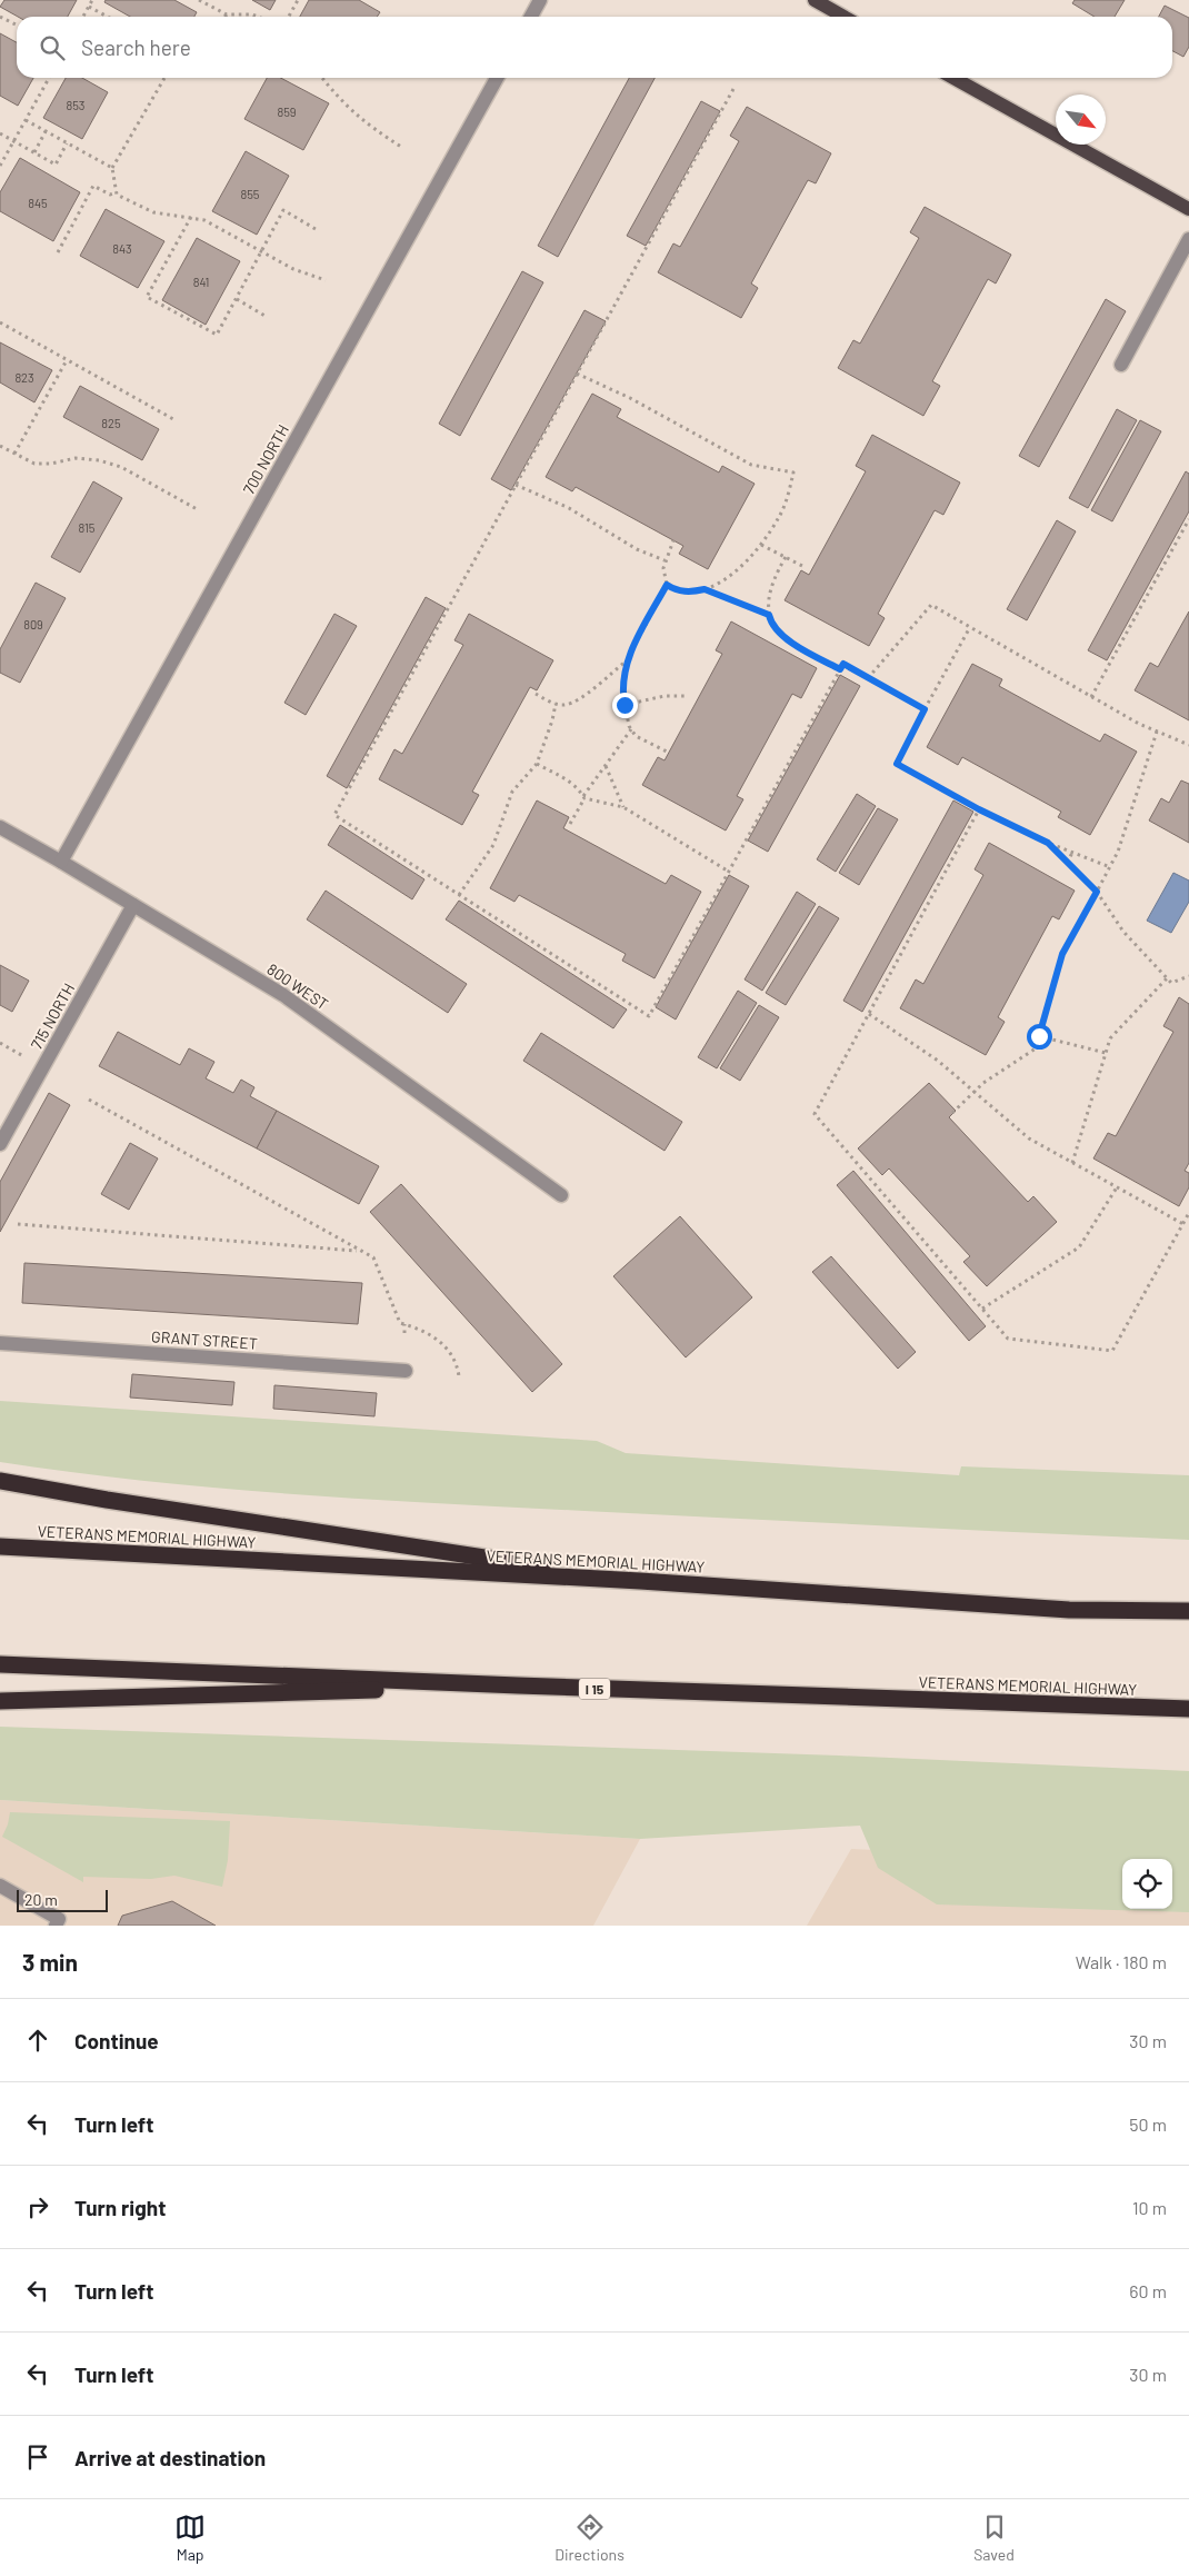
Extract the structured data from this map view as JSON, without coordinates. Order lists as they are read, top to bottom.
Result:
{
  "streets": {
    "highway": ["VETERANS MEMORIAL HIGHWAY", "I 15"],
    "street": [
      "700 NORTH",
      "800 WEST",
      "715 NORTH",
      "GRANT STREET"
    ]
  },
  "crossings": [
    ["700 NORTH", "800 WEST"],
    ["800 WEST", "715 NORTH"]
  ],
  "house_numbers": [
    "853",
    "859",
    "855",
    "845",
    "843",
    "841",
    "823",
    "825",
    "815",
    "809"
  ],
  "scale_bar": "20 m",
  "north": "bottom right",
  "page": {
    "search": "Search here",
    "scale": "20 m",
    "heading": ["3 min", "Walk · 180 m"],
    "list": [
      ["Continue", "30 m"],
      ["Turn left", "50 m"],
      ["Turn right", "10 m"],
      ["Turn left", "60 m"],
      ["Turn left", "30 m"],
      "Arrive at destination"
    ],
    "nav": ["Map", "Directions", "Saved"]
  }
}
